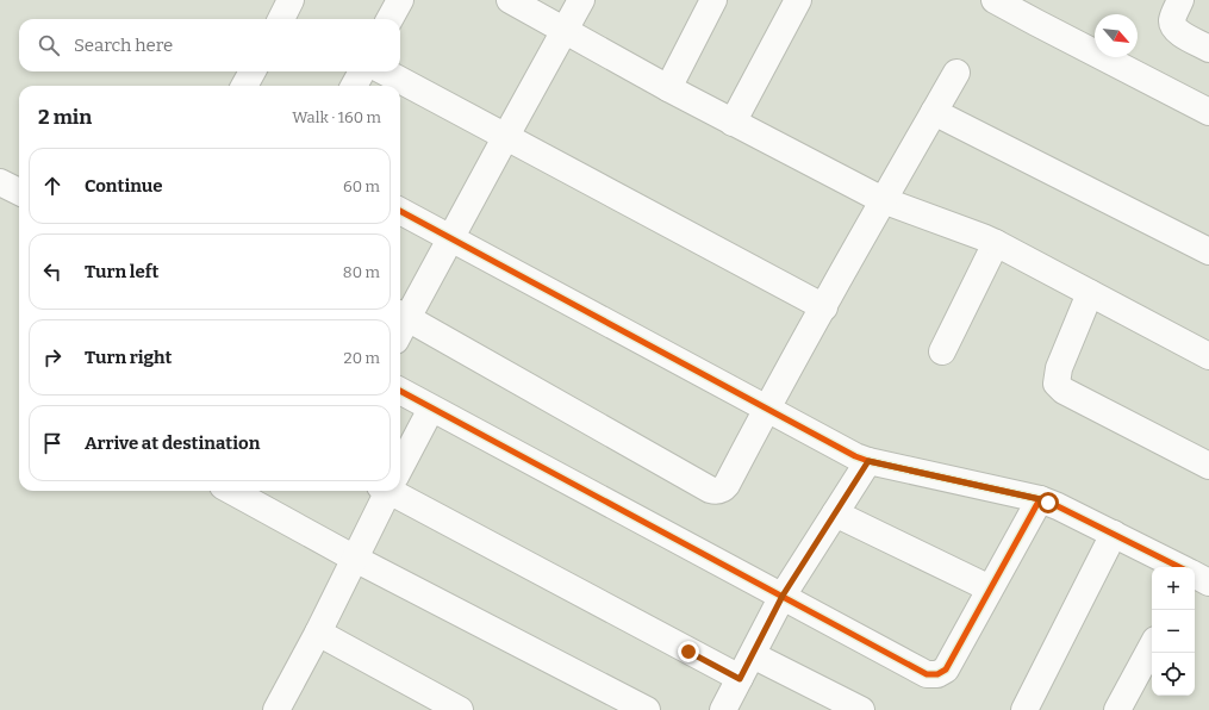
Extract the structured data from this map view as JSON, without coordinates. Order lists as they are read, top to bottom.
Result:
{
  "north": "bottom right",
  "page": {
    "search": "Search here",
    "heading": ["2 min", "Walk · 160 m"],
    "list": [
      ["Continue", "60 m"],
      ["Turn left", "80 m"],
      ["Turn right", "20 m"],
      "Arrive at destination"
    ],
    "map_buttons": ["+", "−"]
  }
}
